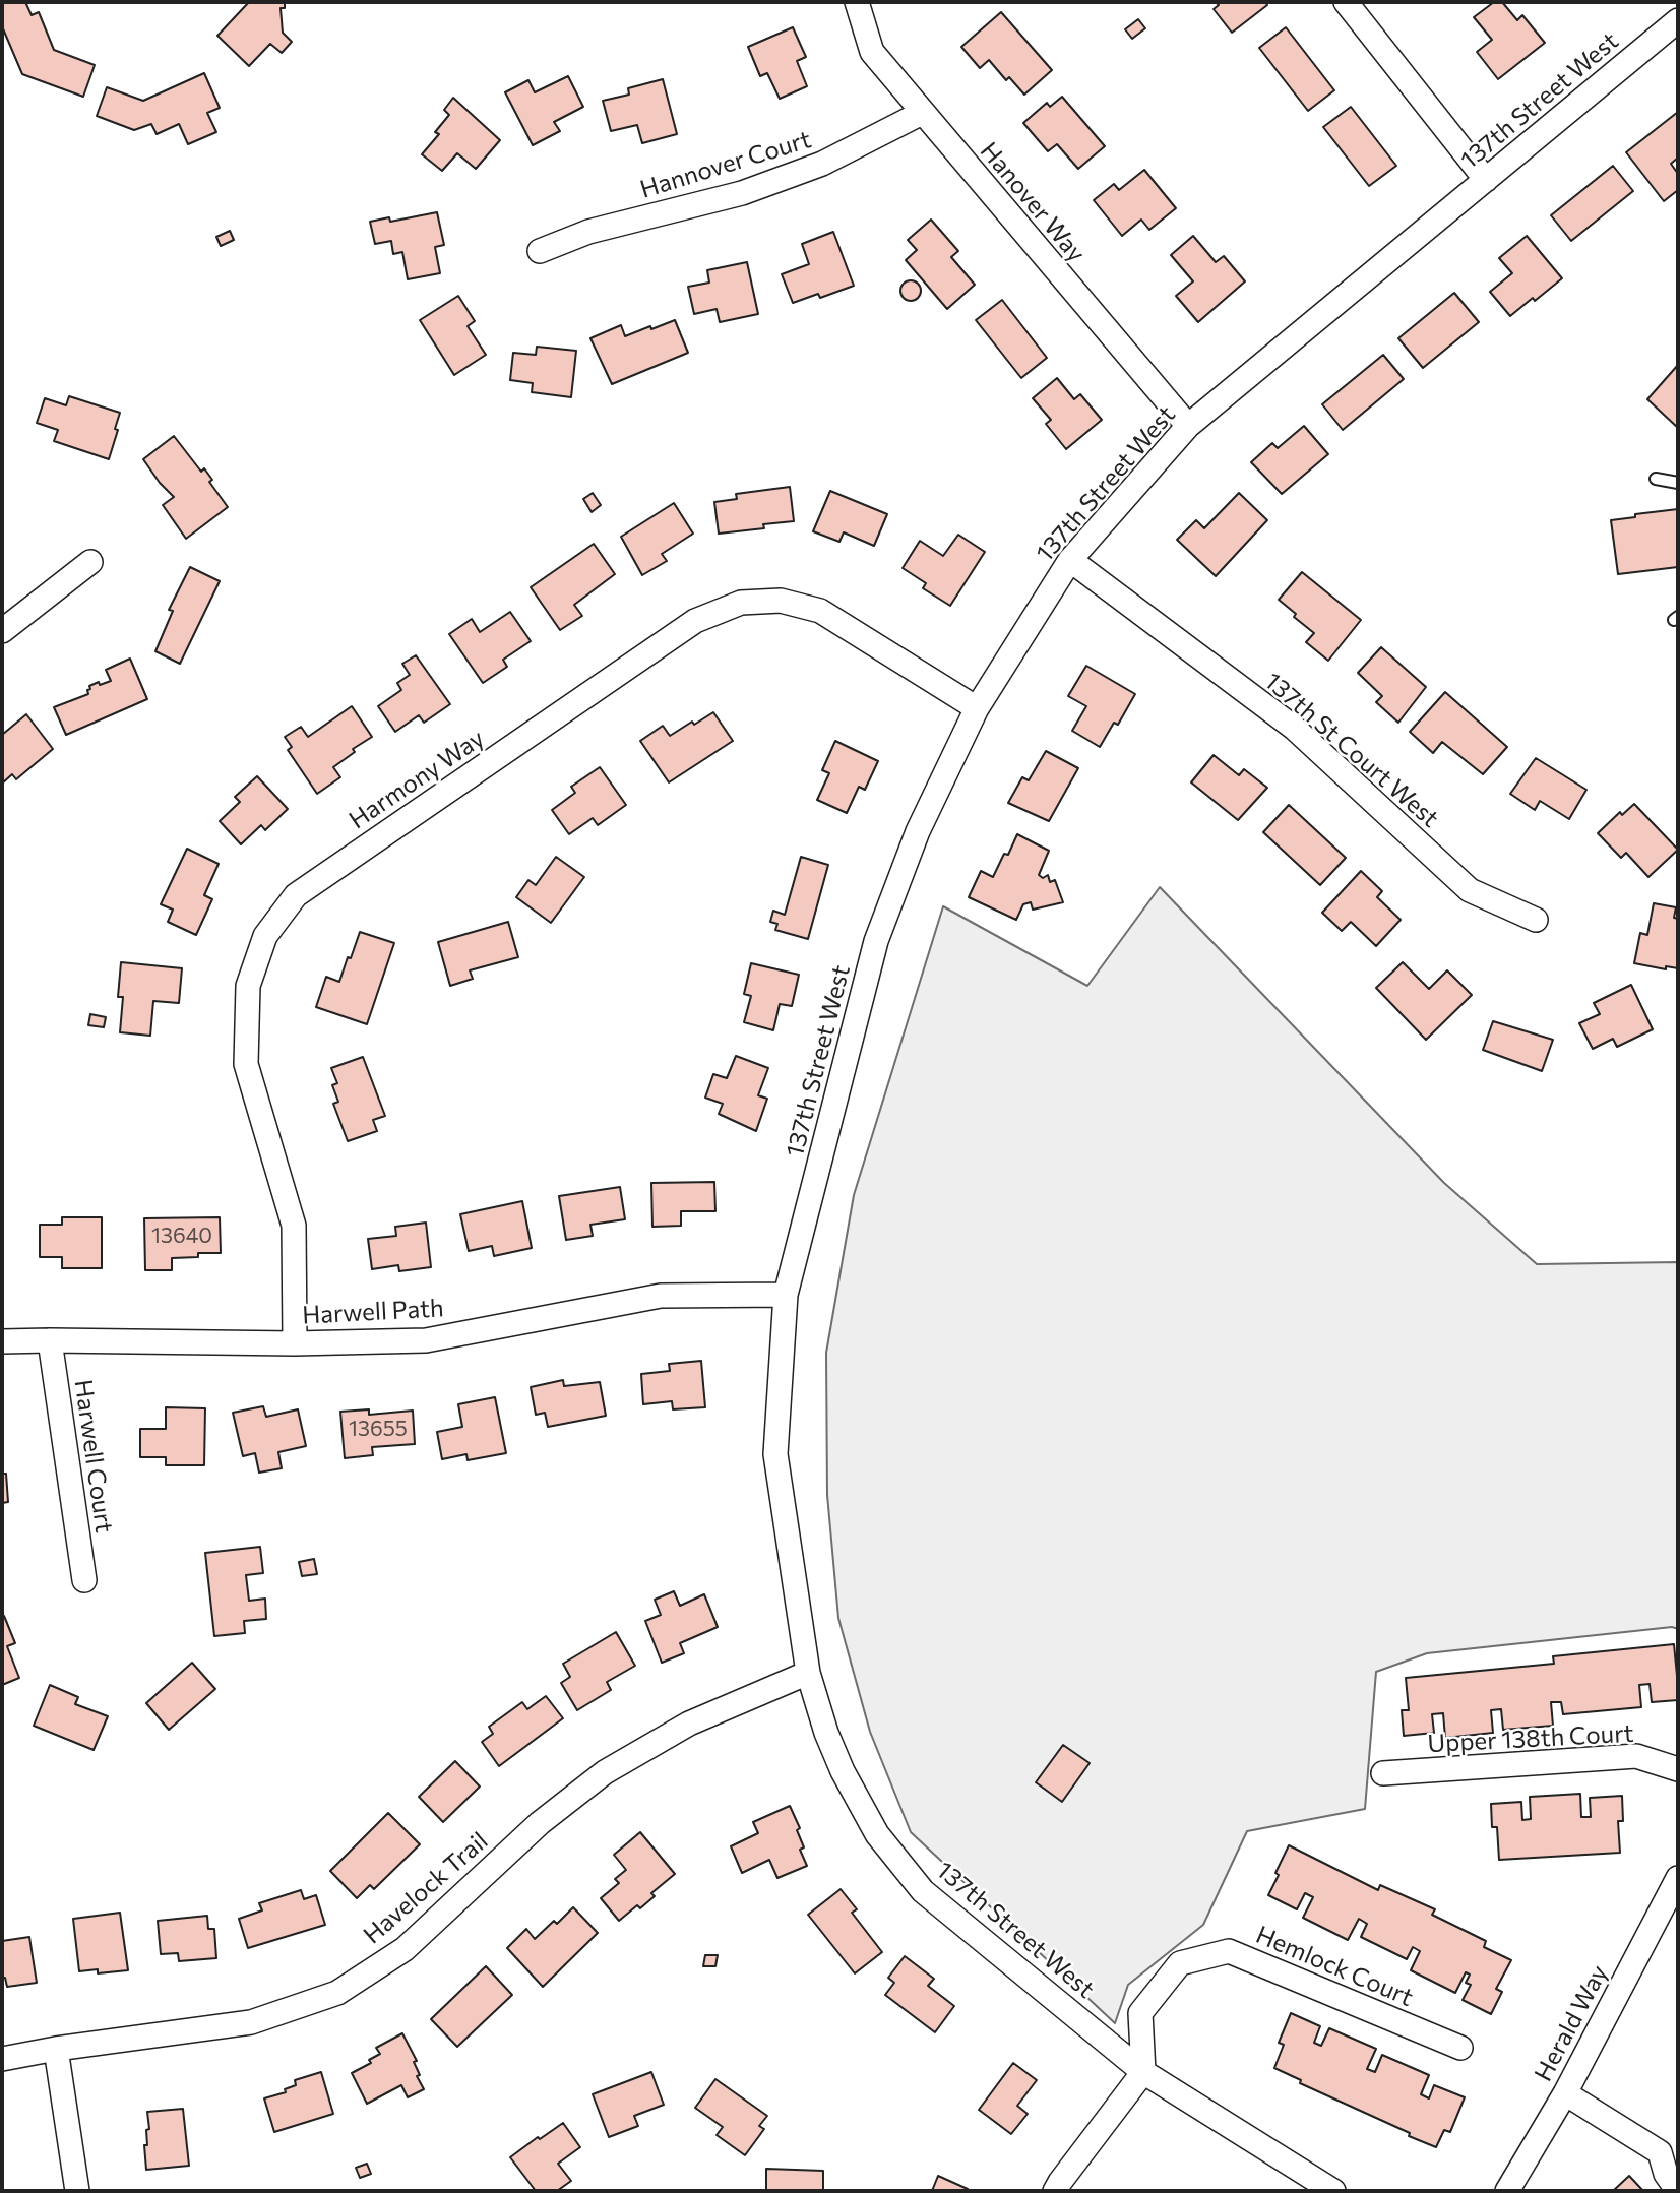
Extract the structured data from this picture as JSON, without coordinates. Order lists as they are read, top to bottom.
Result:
{
  "streets": {
    "street": [
      "137th Street West",
      "Hannover Court",
      "Hanover Way",
      "137th St Court West",
      "Harmony Way",
      "Harwell Path",
      "Harwell Court",
      "Upper 138th Court",
      "Havelock Trail",
      "Hemlock Court",
      "Herald Way"
    ]
  },
  "crossings": [
    ["137th Street West", "Hanover Way"],
    ["137th Street West", "137th St Court West"],
    ["137th Street West", "Harmony Way"],
    ["137th Street West", "Harwell Path"],
    ["137th Street West", "Havelock Trail"],
    ["137th Street West", "Hemlock Court"],
    ["Hannover Court", "Hanover Way"],
    ["Harmony Way", "Harwell Path"],
    ["Harwell Path", "Harwell Court"]
  ],
  "house_numbers": ["13640", "13655"]
}
